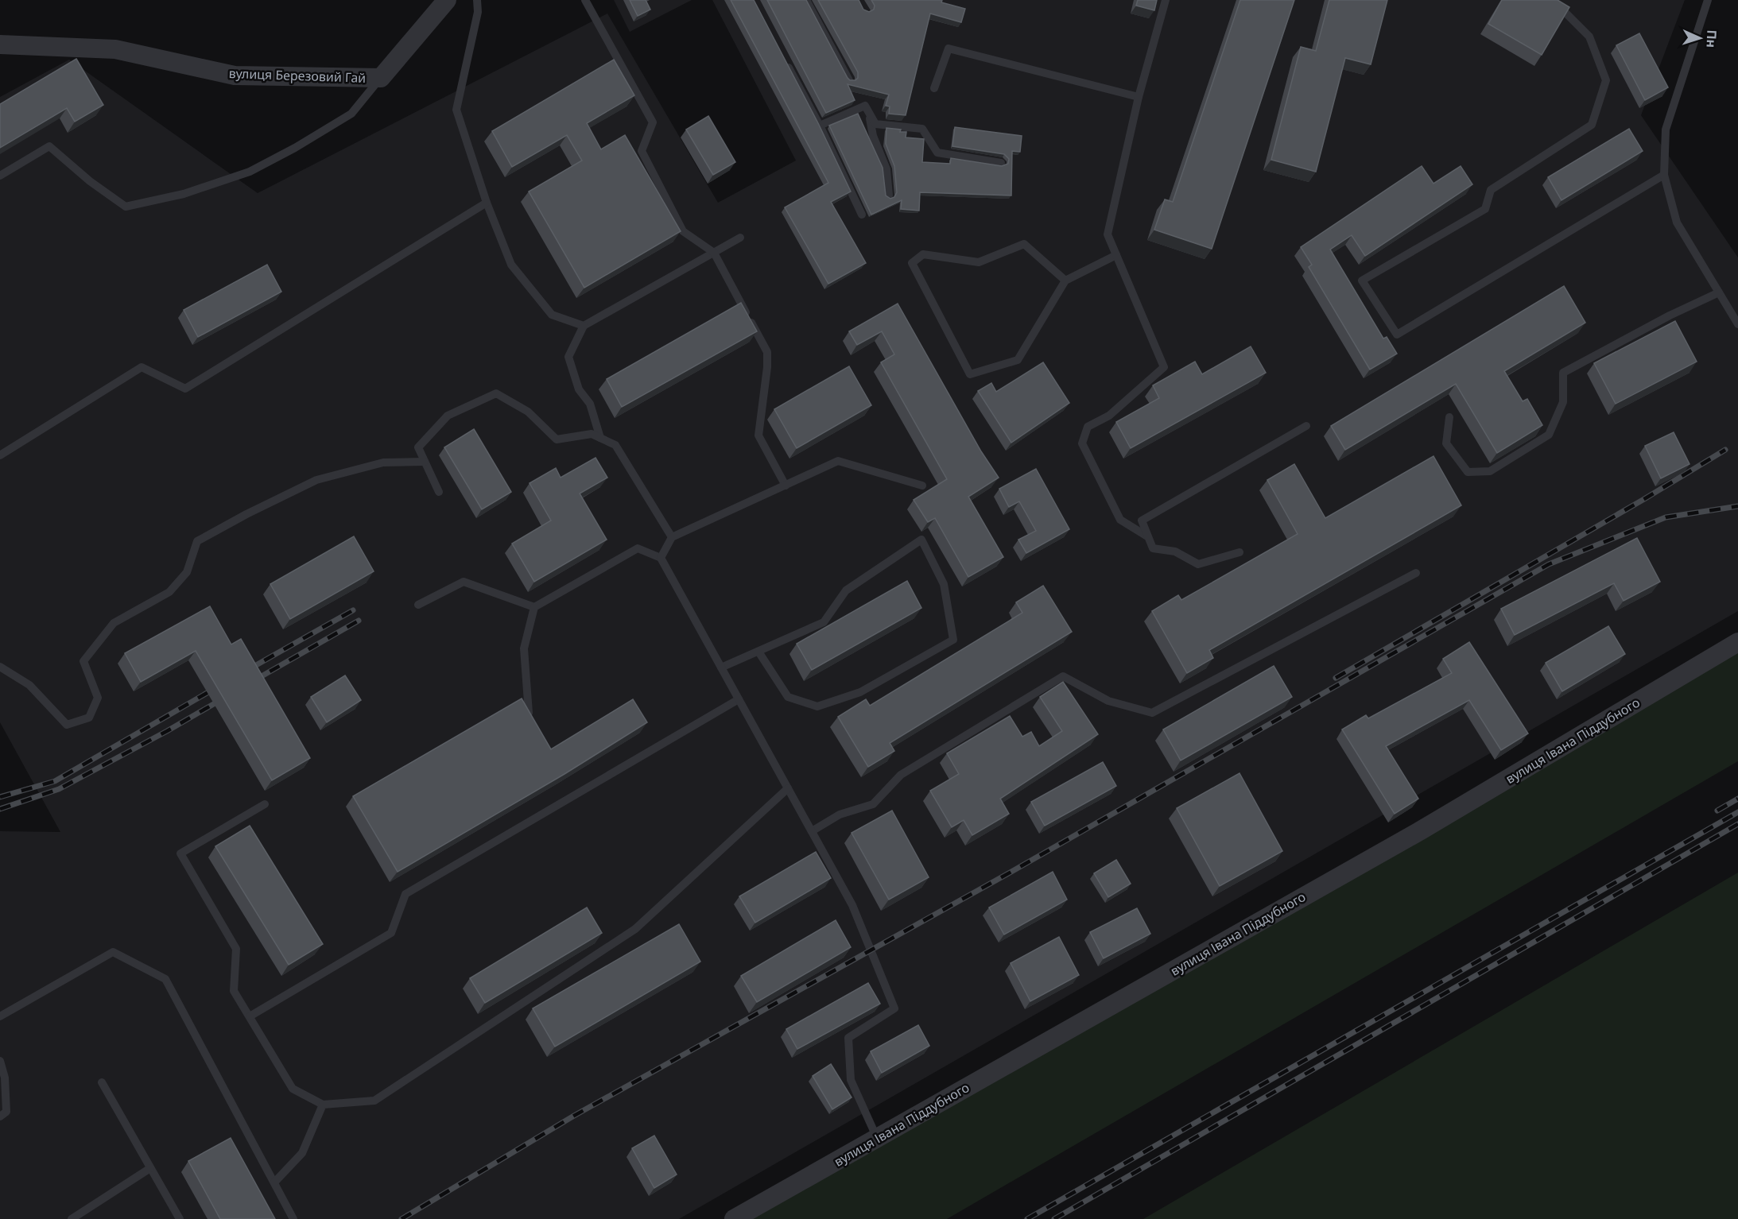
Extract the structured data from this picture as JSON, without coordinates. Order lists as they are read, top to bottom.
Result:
{
  "streets": {
    "street": ["вулиця Березовий Гай", "вулиця Івана Піддубного"]
  },
  "north": "right"
}
